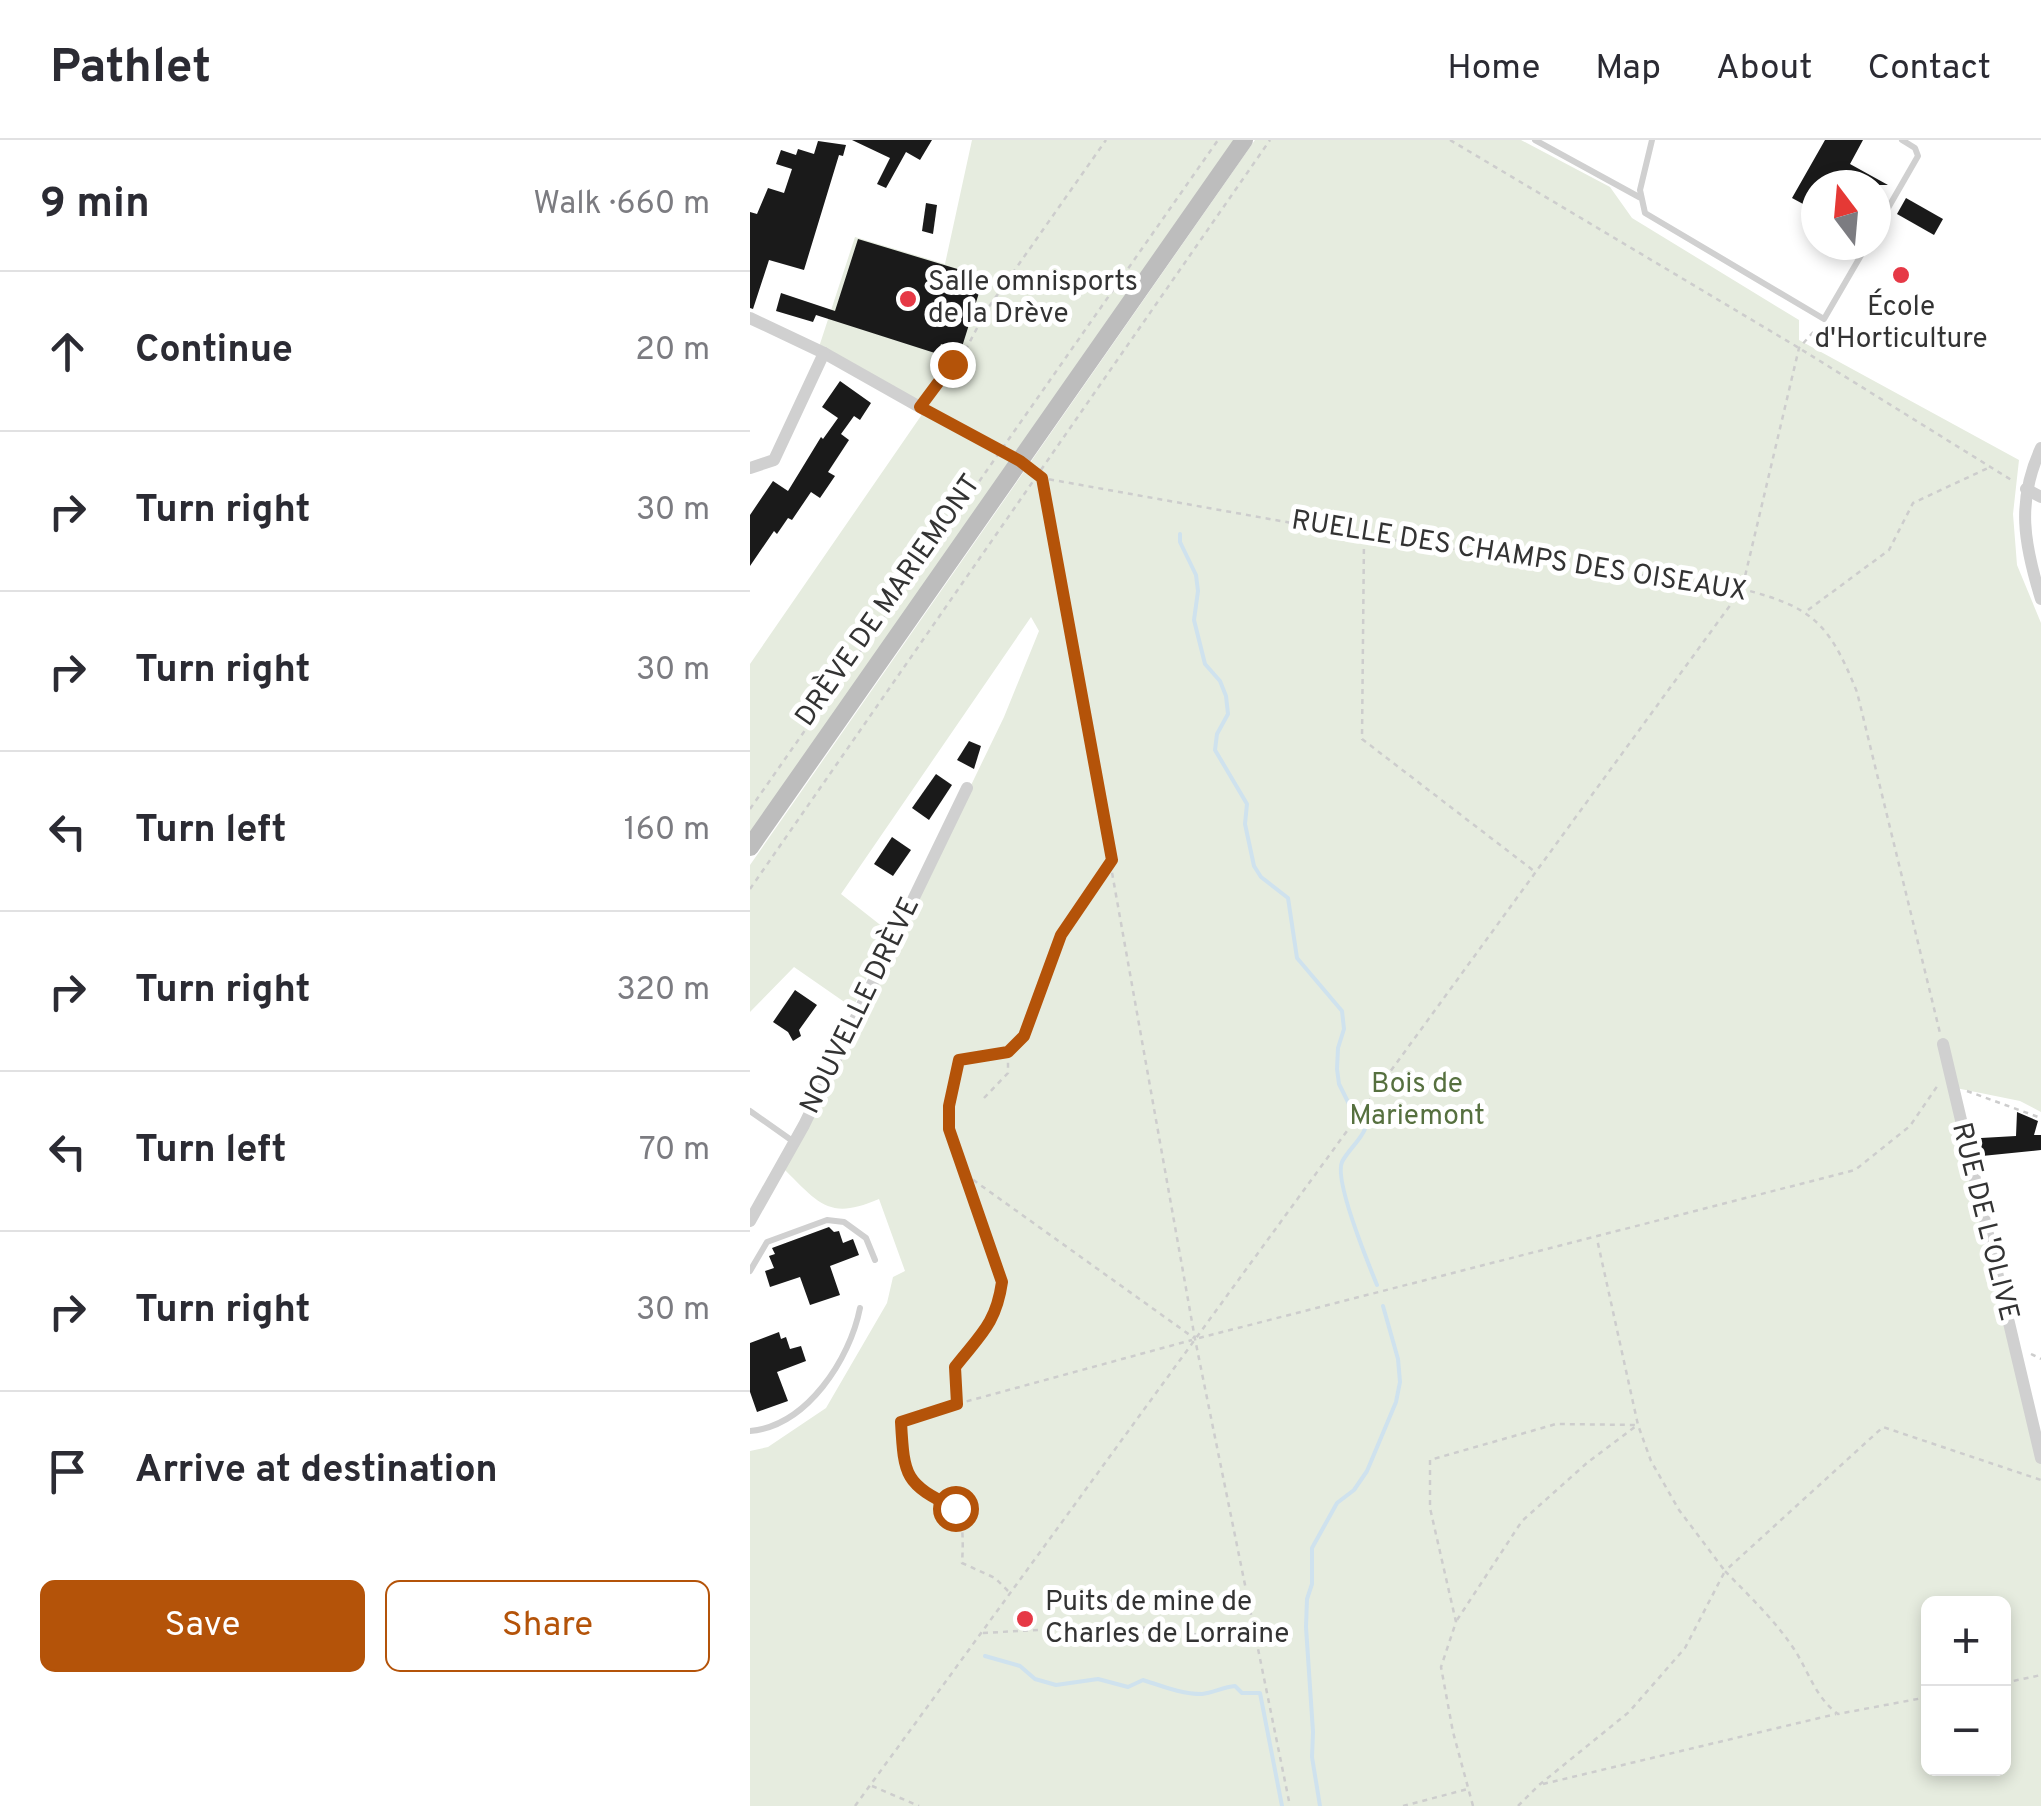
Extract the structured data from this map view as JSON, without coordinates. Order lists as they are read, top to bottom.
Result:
{
  "streets": {
    "street": ["DRÈVE DE MARIEMONT", "NOUVELLE DRÈVE", "RUE DE L'OLIVE"],
    "path": ["RUELLE DES CHAMPS DES OISEAUX"]
  },
  "crossings": [
    ["RUELLE DES CHAMPS DES OISEAUX", "DRÈVE DE MARIEMONT"]
  ],
  "parks": ["Bois de Mariemont"],
  "places": ["École d'Horticulture", "Salle omnisports de la Drève", "Puits de mine de Charles de Lorraine"],
  "north": "top",
  "page": {
    "header": "Pathlet",
    "nav": [
      "Home",
      "Map",
      "About",
      "Contact"
    ],
    "heading": ["9 min", "Walk · 660 m"],
    "list": [
      ["Continue", "20 m"],
      ["Turn right", "30 m"],
      ["Turn right", "30 m"],
      ["Turn left", "160 m"],
      ["Turn right", "320 m"],
      ["Turn left", "70 m"],
      ["Turn right", "30 m"],
      "Arrive at destination"
    ],
    "buttons": ["Save", "Share"],
    "map_buttons": ["+", "−"]
  }
}
